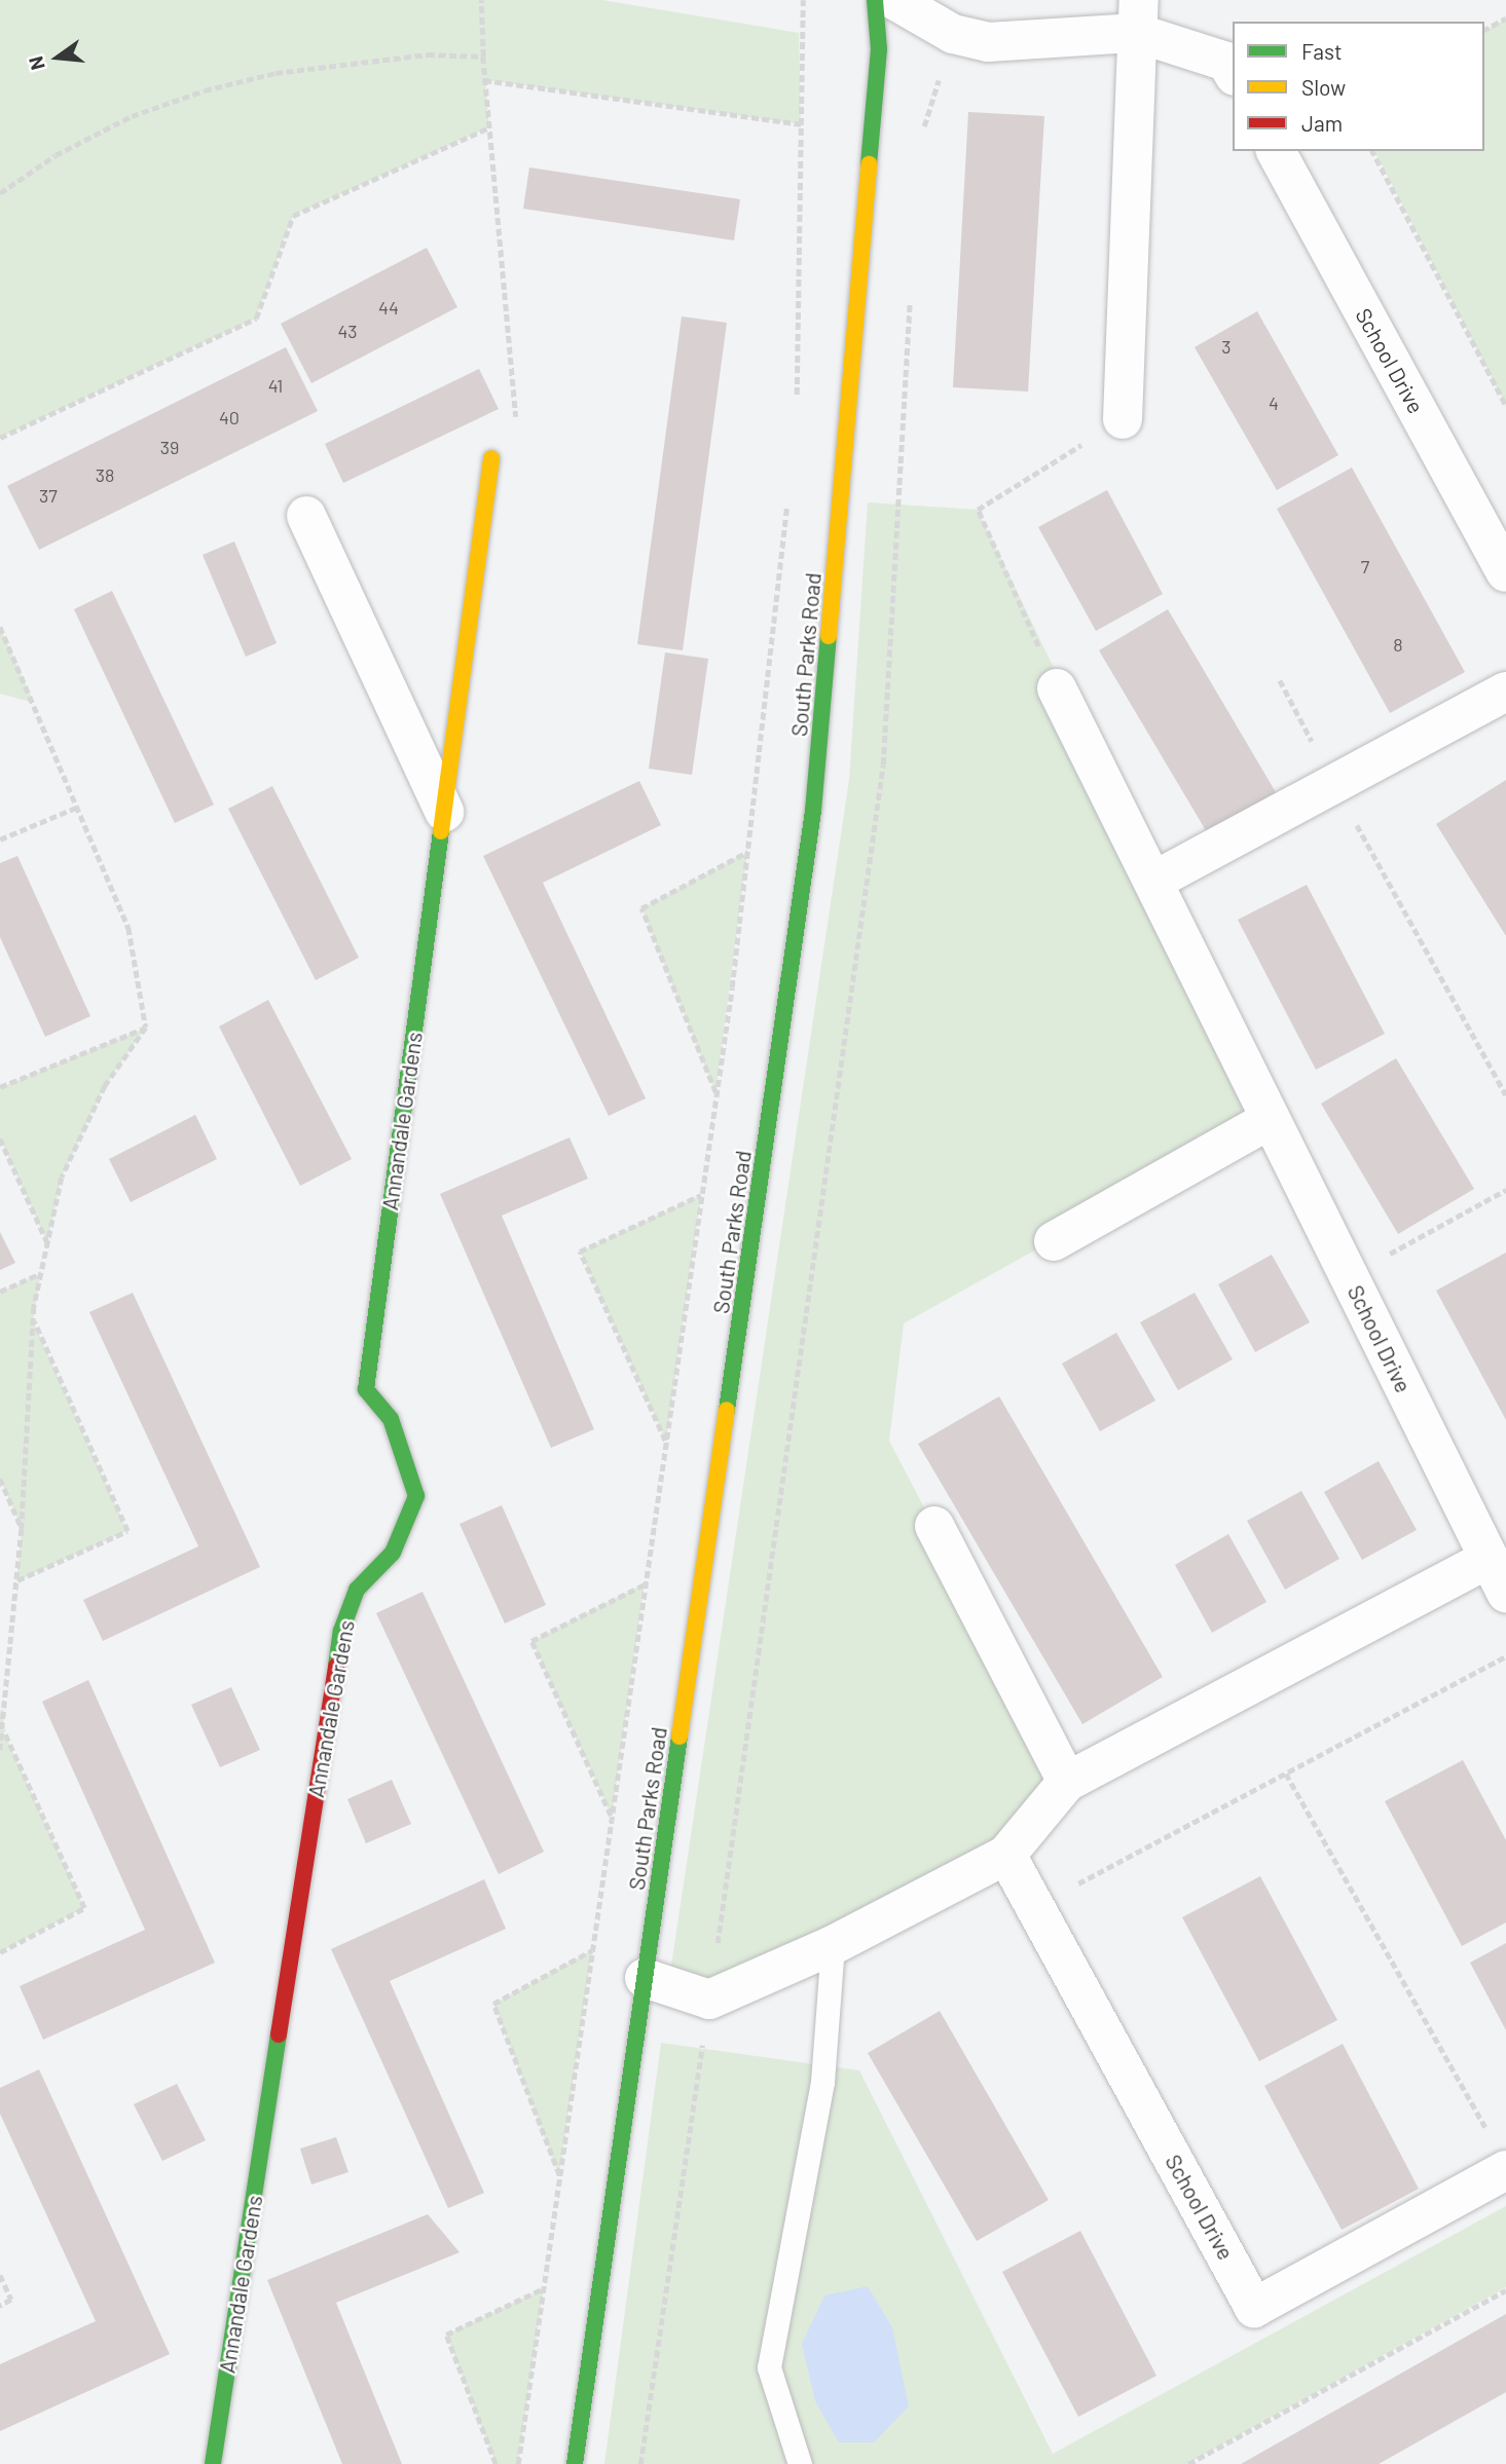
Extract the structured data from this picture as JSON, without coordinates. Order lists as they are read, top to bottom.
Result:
{
  "streets": {
    "street": ["School Drive", "South Parks Road", "Annandale Gardens"]
  },
  "house_numbers": [
    "44",
    "43",
    "3",
    "41",
    "4",
    "40",
    "39",
    "38",
    "37",
    "7",
    "8"
  ],
  "legend": ["Fast", "Slow", "Jam"],
  "north": "left"
}
